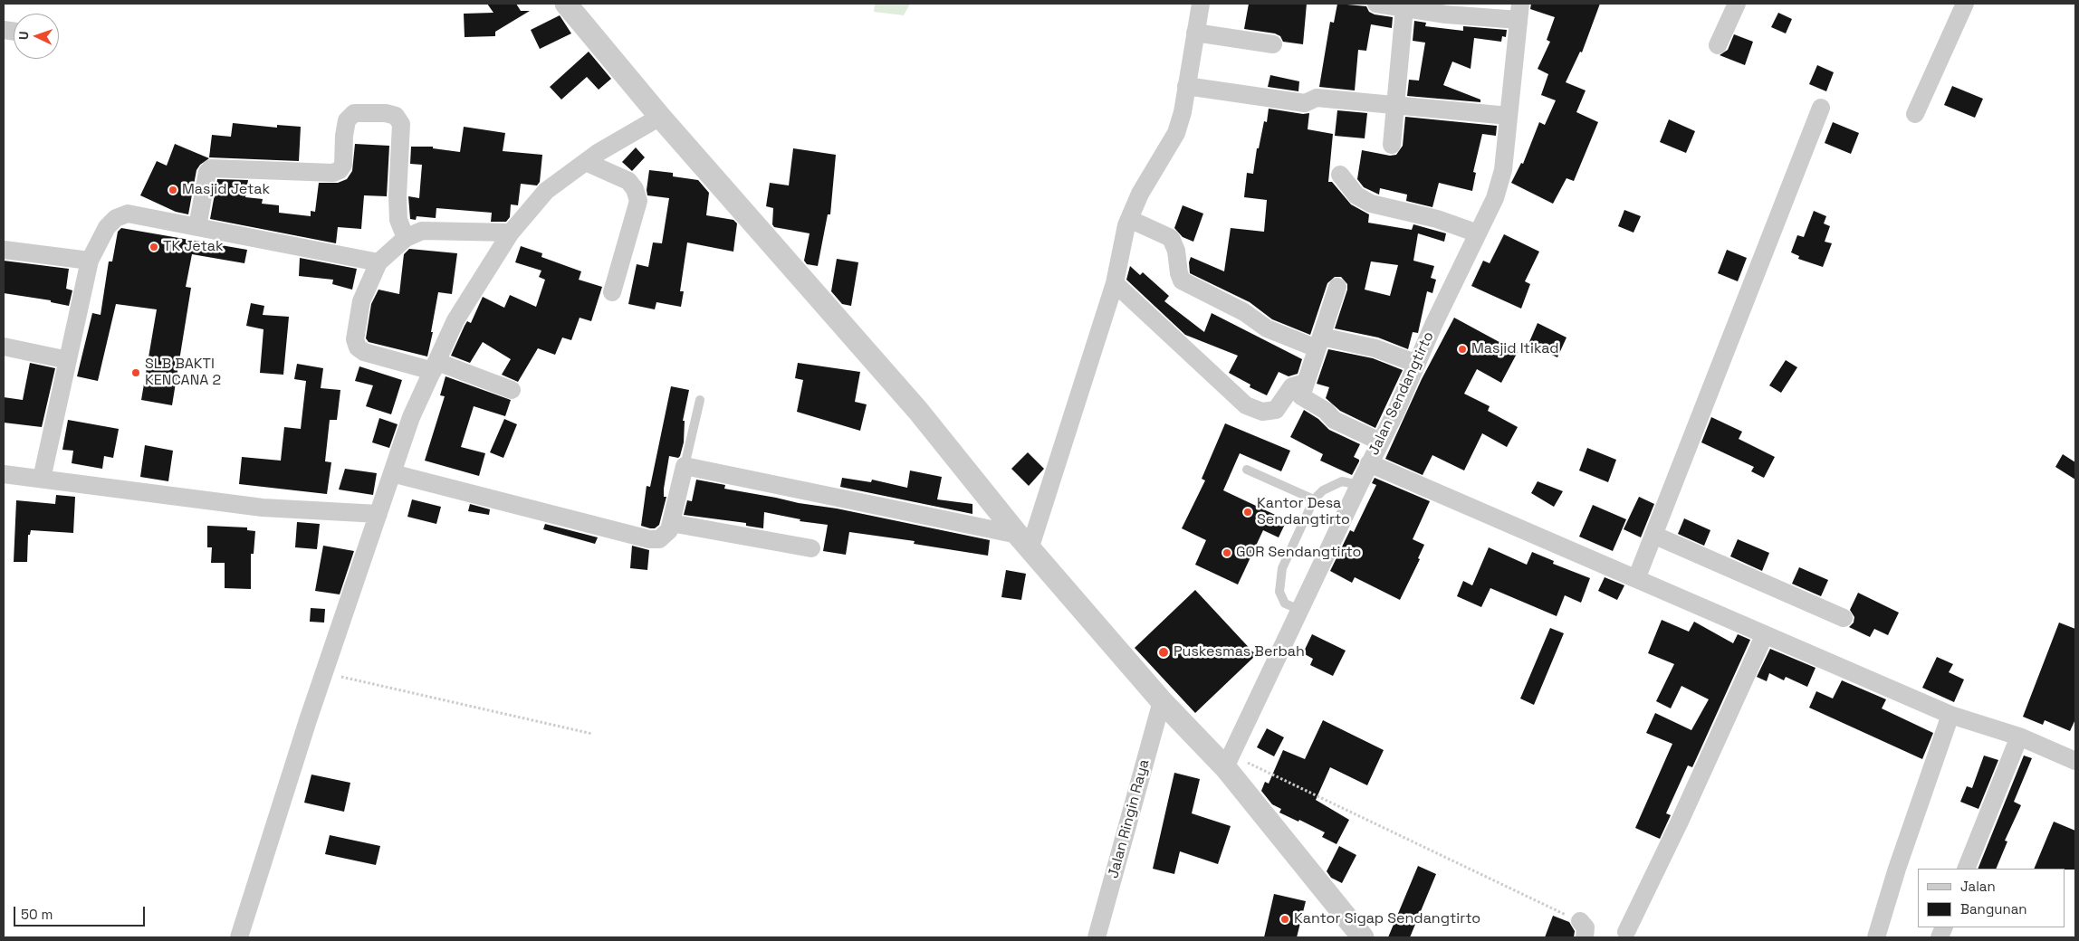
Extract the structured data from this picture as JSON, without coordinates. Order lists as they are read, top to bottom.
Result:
{
  "streets": {
    "street": ["Jalan Sendangtirto", "Jalan Ringin Raya"]
  },
  "places": [
    "Masjid Jetak",
    "TK Jetak",
    "Masjid Itikad",
    "SLB BAKTI KENCANA 2",
    "Kantor Desa Sendangtirto",
    "GOR Sendangtirto",
    "Puskesmas Berbah",
    "Kantor Sigap Sendangtirto"
  ],
  "legend": ["Jalan", "Bangunan"],
  "scale_bar": "50 m",
  "north": "left"
}
